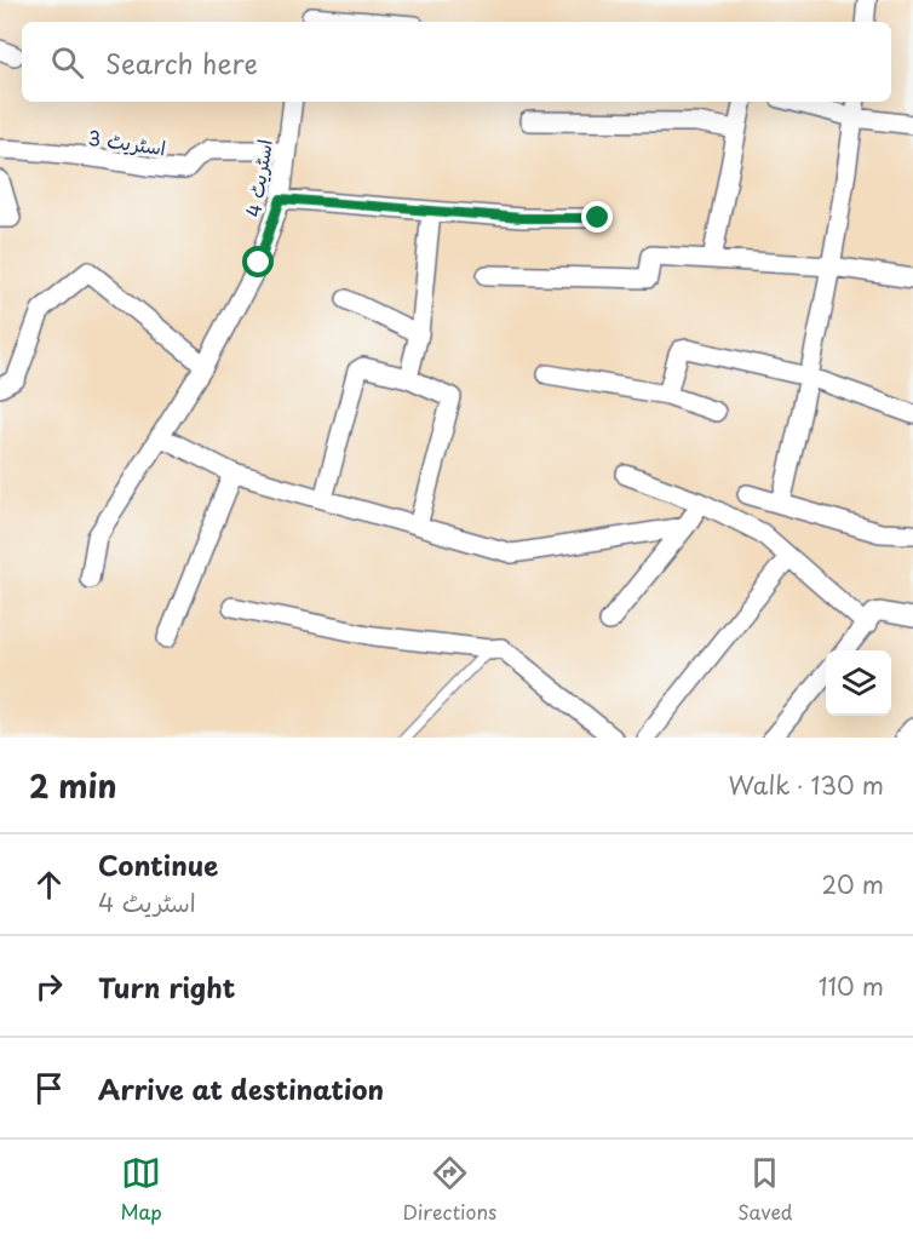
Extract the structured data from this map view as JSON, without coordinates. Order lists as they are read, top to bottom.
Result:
{
  "streets": {
    "street": ["اسٹریٹ 3", "اسٹریٹ 4"]
  },
  "crossings": [
    ["اسٹریٹ 3", "اسٹریٹ 4"]
  ],
  "page": {
    "search": "Search here",
    "heading": ["2 min", "Walk · 130 m"],
    "list": [
      ["Continue", "اسٹریٹ 4", "20 m"],
      ["Turn right", "110 m"],
      "Arrive at destination"
    ],
    "nav": ["Map", "Directions", "Saved"]
  }
}
